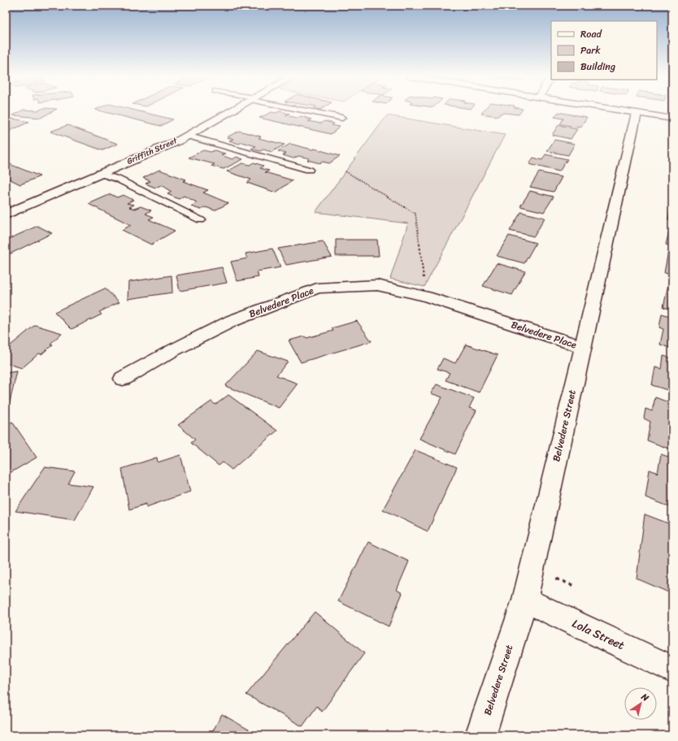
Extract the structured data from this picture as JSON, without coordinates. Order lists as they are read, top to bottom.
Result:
{
  "streets": {
    "street": [
      "Griffith Street",
      "Belvedere Place",
      "Belvedere Street",
      "Lola Street"
    ]
  },
  "crossings": [
    ["Belvedere Place", "Belvedere Street"],
    ["Belvedere Street", "Lola Street"]
  ],
  "legend": ["Road", "Park", "Building"],
  "north": "top right"
}
